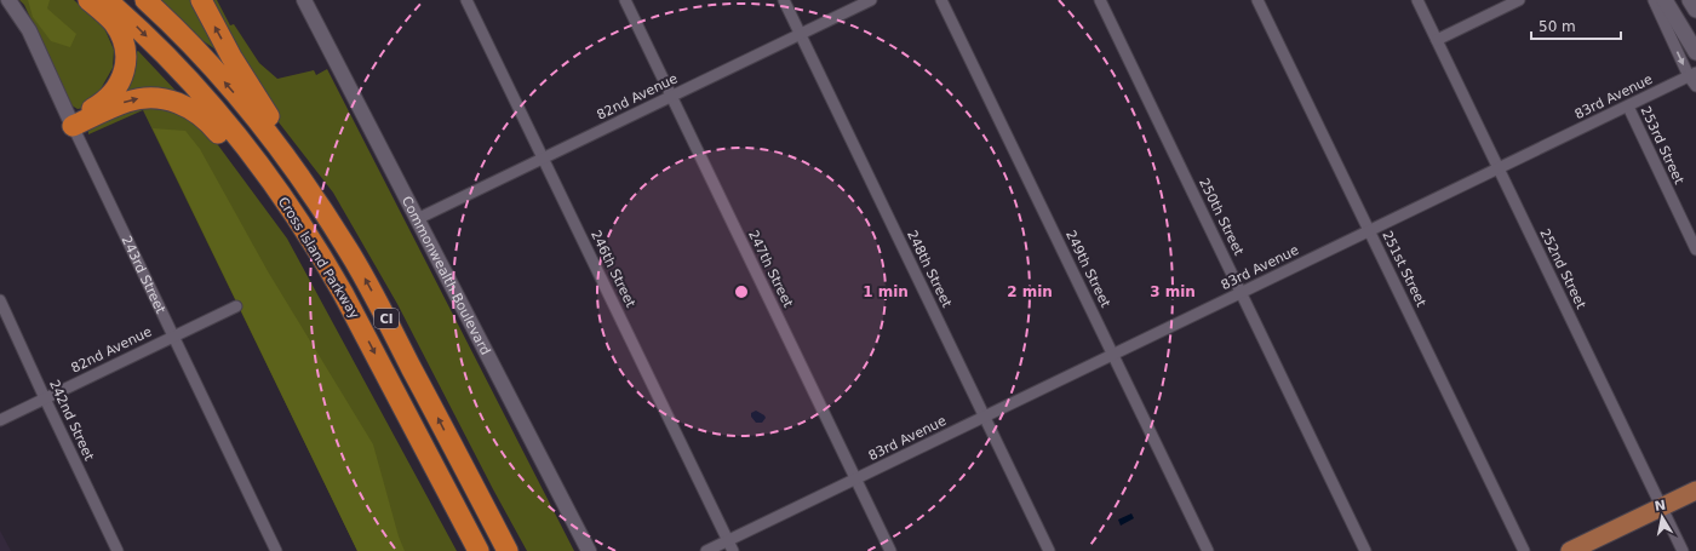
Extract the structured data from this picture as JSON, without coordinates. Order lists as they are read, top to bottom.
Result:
{
  "streets": {
    "highway": ["Cross Island Parkway", "CI"],
    "street": [
      "82nd Avenue",
      "83rd Avenue",
      "253rd Street",
      "250th Street",
      "246th Street",
      "247th Street",
      "248th Street",
      "249th Street",
      "251st Street",
      "252nd Street",
      "243rd Street",
      "Commonwealth Boulevard",
      "242nd Street"
    ]
  },
  "crossings": [
    ["82nd Avenue", "246th Street"],
    ["82nd Avenue", "247th Street"],
    ["82nd Avenue", "248th Street"],
    ["82nd Avenue", "243rd Street"],
    ["82nd Avenue", "Commonwealth Boulevard"],
    ["82nd Avenue", "242nd Street"],
    ["83rd Avenue", "253rd Street"],
    ["83rd Avenue", "250th Street"],
    ["83rd Avenue", "246th Street"],
    ["83rd Avenue", "247th Street"],
    ["83rd Avenue", "248th Street"],
    ["83rd Avenue", "249th Street"],
    ["83rd Avenue", "251st Street"],
    ["83rd Avenue", "252nd Street"]
  ],
  "scale_bar": "50 m",
  "north": "top",
  "rings": ["1 min", "2 min", "3 min"]
}
